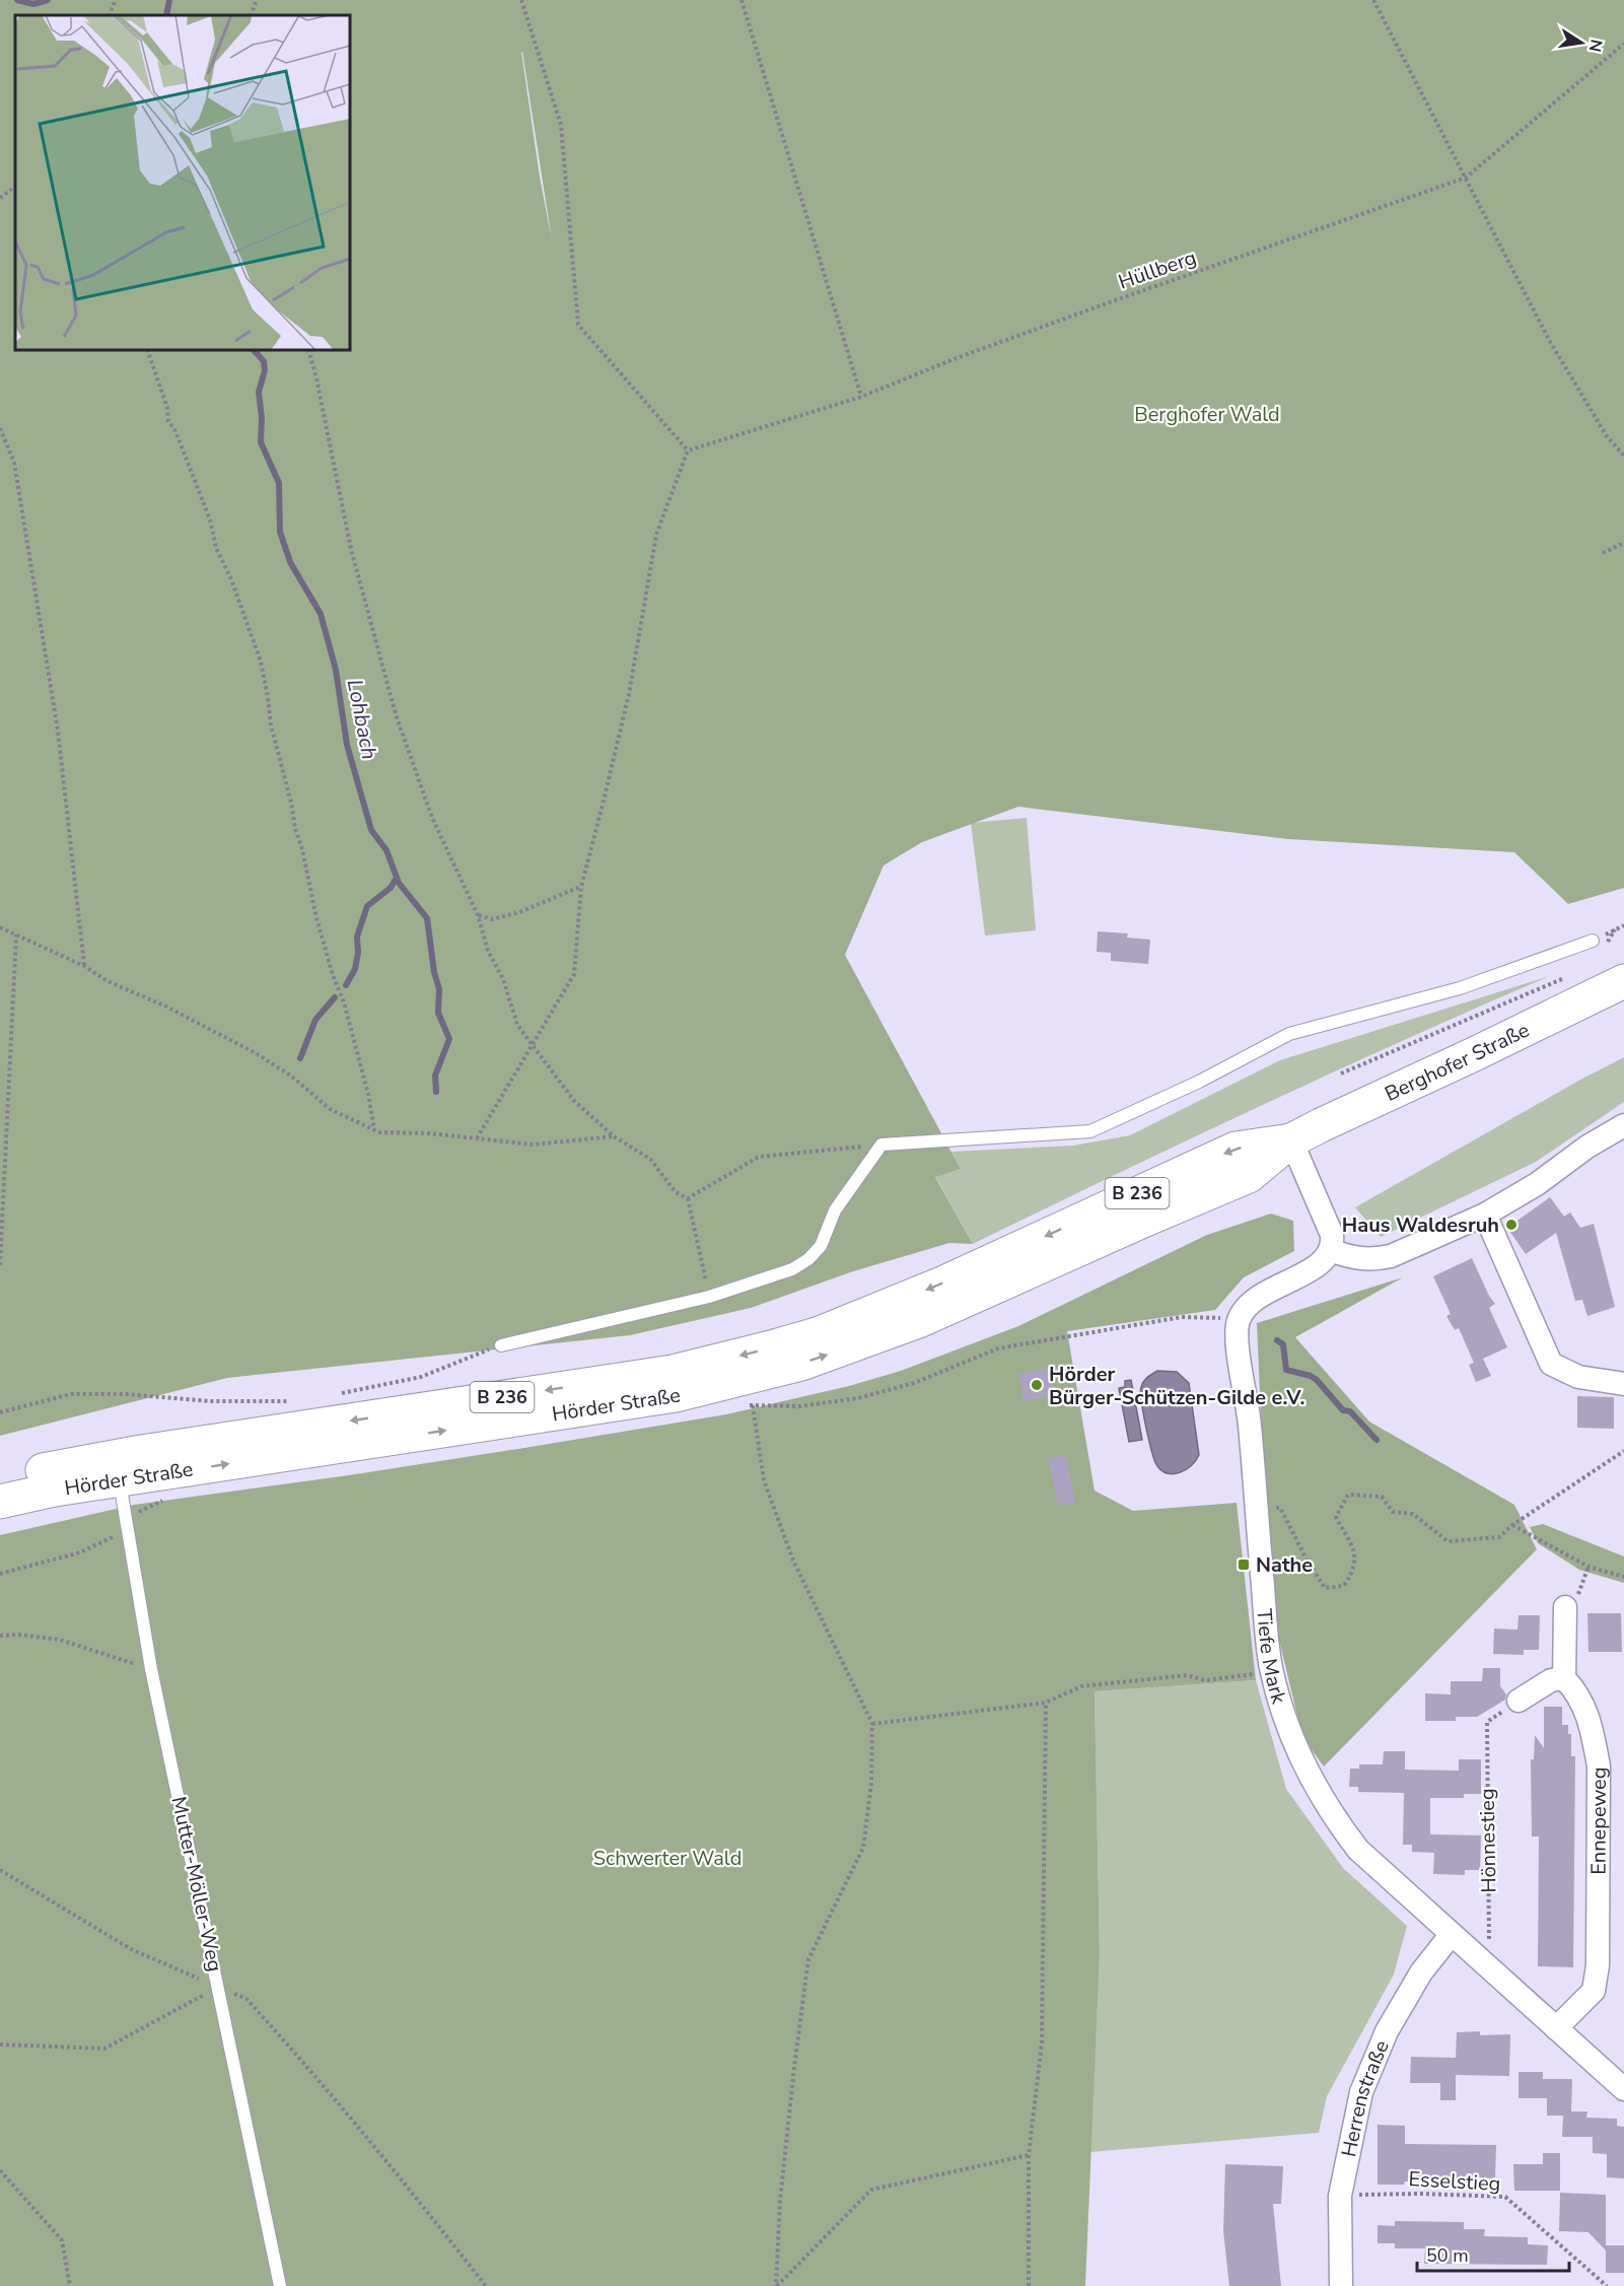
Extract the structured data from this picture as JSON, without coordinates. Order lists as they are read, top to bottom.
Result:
{
  "streets": {
    "main road": ["Berghofer Straße", "B 236", "Hörder Straße"],
    "street": ["Tiefe Mark", "Ennepeweg", "Herrenstraße"],
    "lane": ["Mutter-Möller-Weg"],
    "path": ["Hüllberg", "Hönnestieg", "Esselstieg"]
  },
  "crossings": [
    ["Berghofer Straße", "Hörder Straße"],
    ["Hörder Straße", "Mutter-Möller-Weg"],
    ["Tiefe Mark", "Ennepeweg"],
    ["Tiefe Mark", "Hönnestieg"],
    ["Tiefe Mark", "Herrenstraße"],
    ["Herrenstraße", "Esselstieg"]
  ],
  "water": ["Lohbach"],
  "parks": ["Berghofer Wald", "Schwerter Wald"],
  "places": {
    "other": ["Haus Waldesruh", "Hörder Bürger-Schützen-Gilde e.V."],
    "transit": ["Nathe"]
  },
  "scale_bar": "50 m",
  "north": "right"
}
